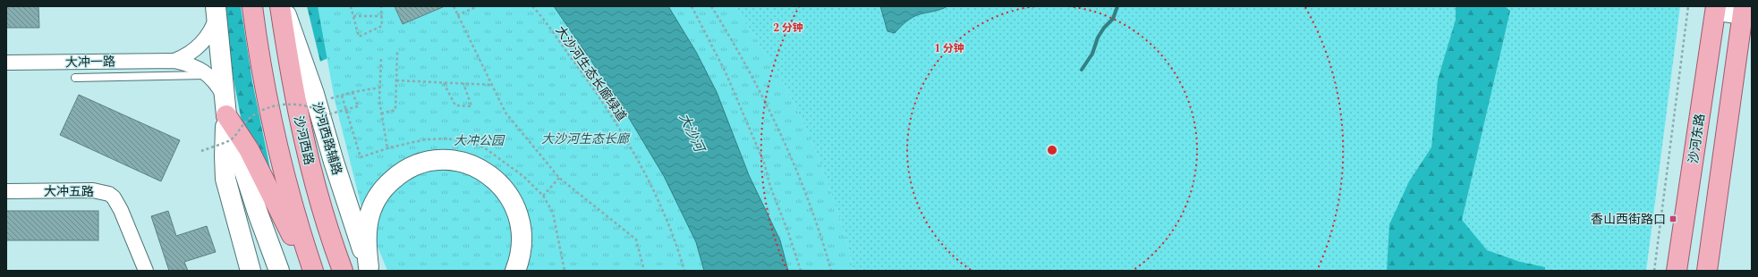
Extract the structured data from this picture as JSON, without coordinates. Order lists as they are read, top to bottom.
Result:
{
  "streets": {
    "main road": ["沙河西路辅路", "沙河东路", "沙河西路"],
    "street": ["大冲一路", "大冲五路"],
    "path": ["大沙河生态长廊绿道"]
  },
  "water": ["大沙河"],
  "parks": ["大沙河生态长廊", "大冲公园"],
  "places": {
    "transit": ["香山西街路口"]
  },
  "rings": ["2 分钟", "1 分钟"]
}
